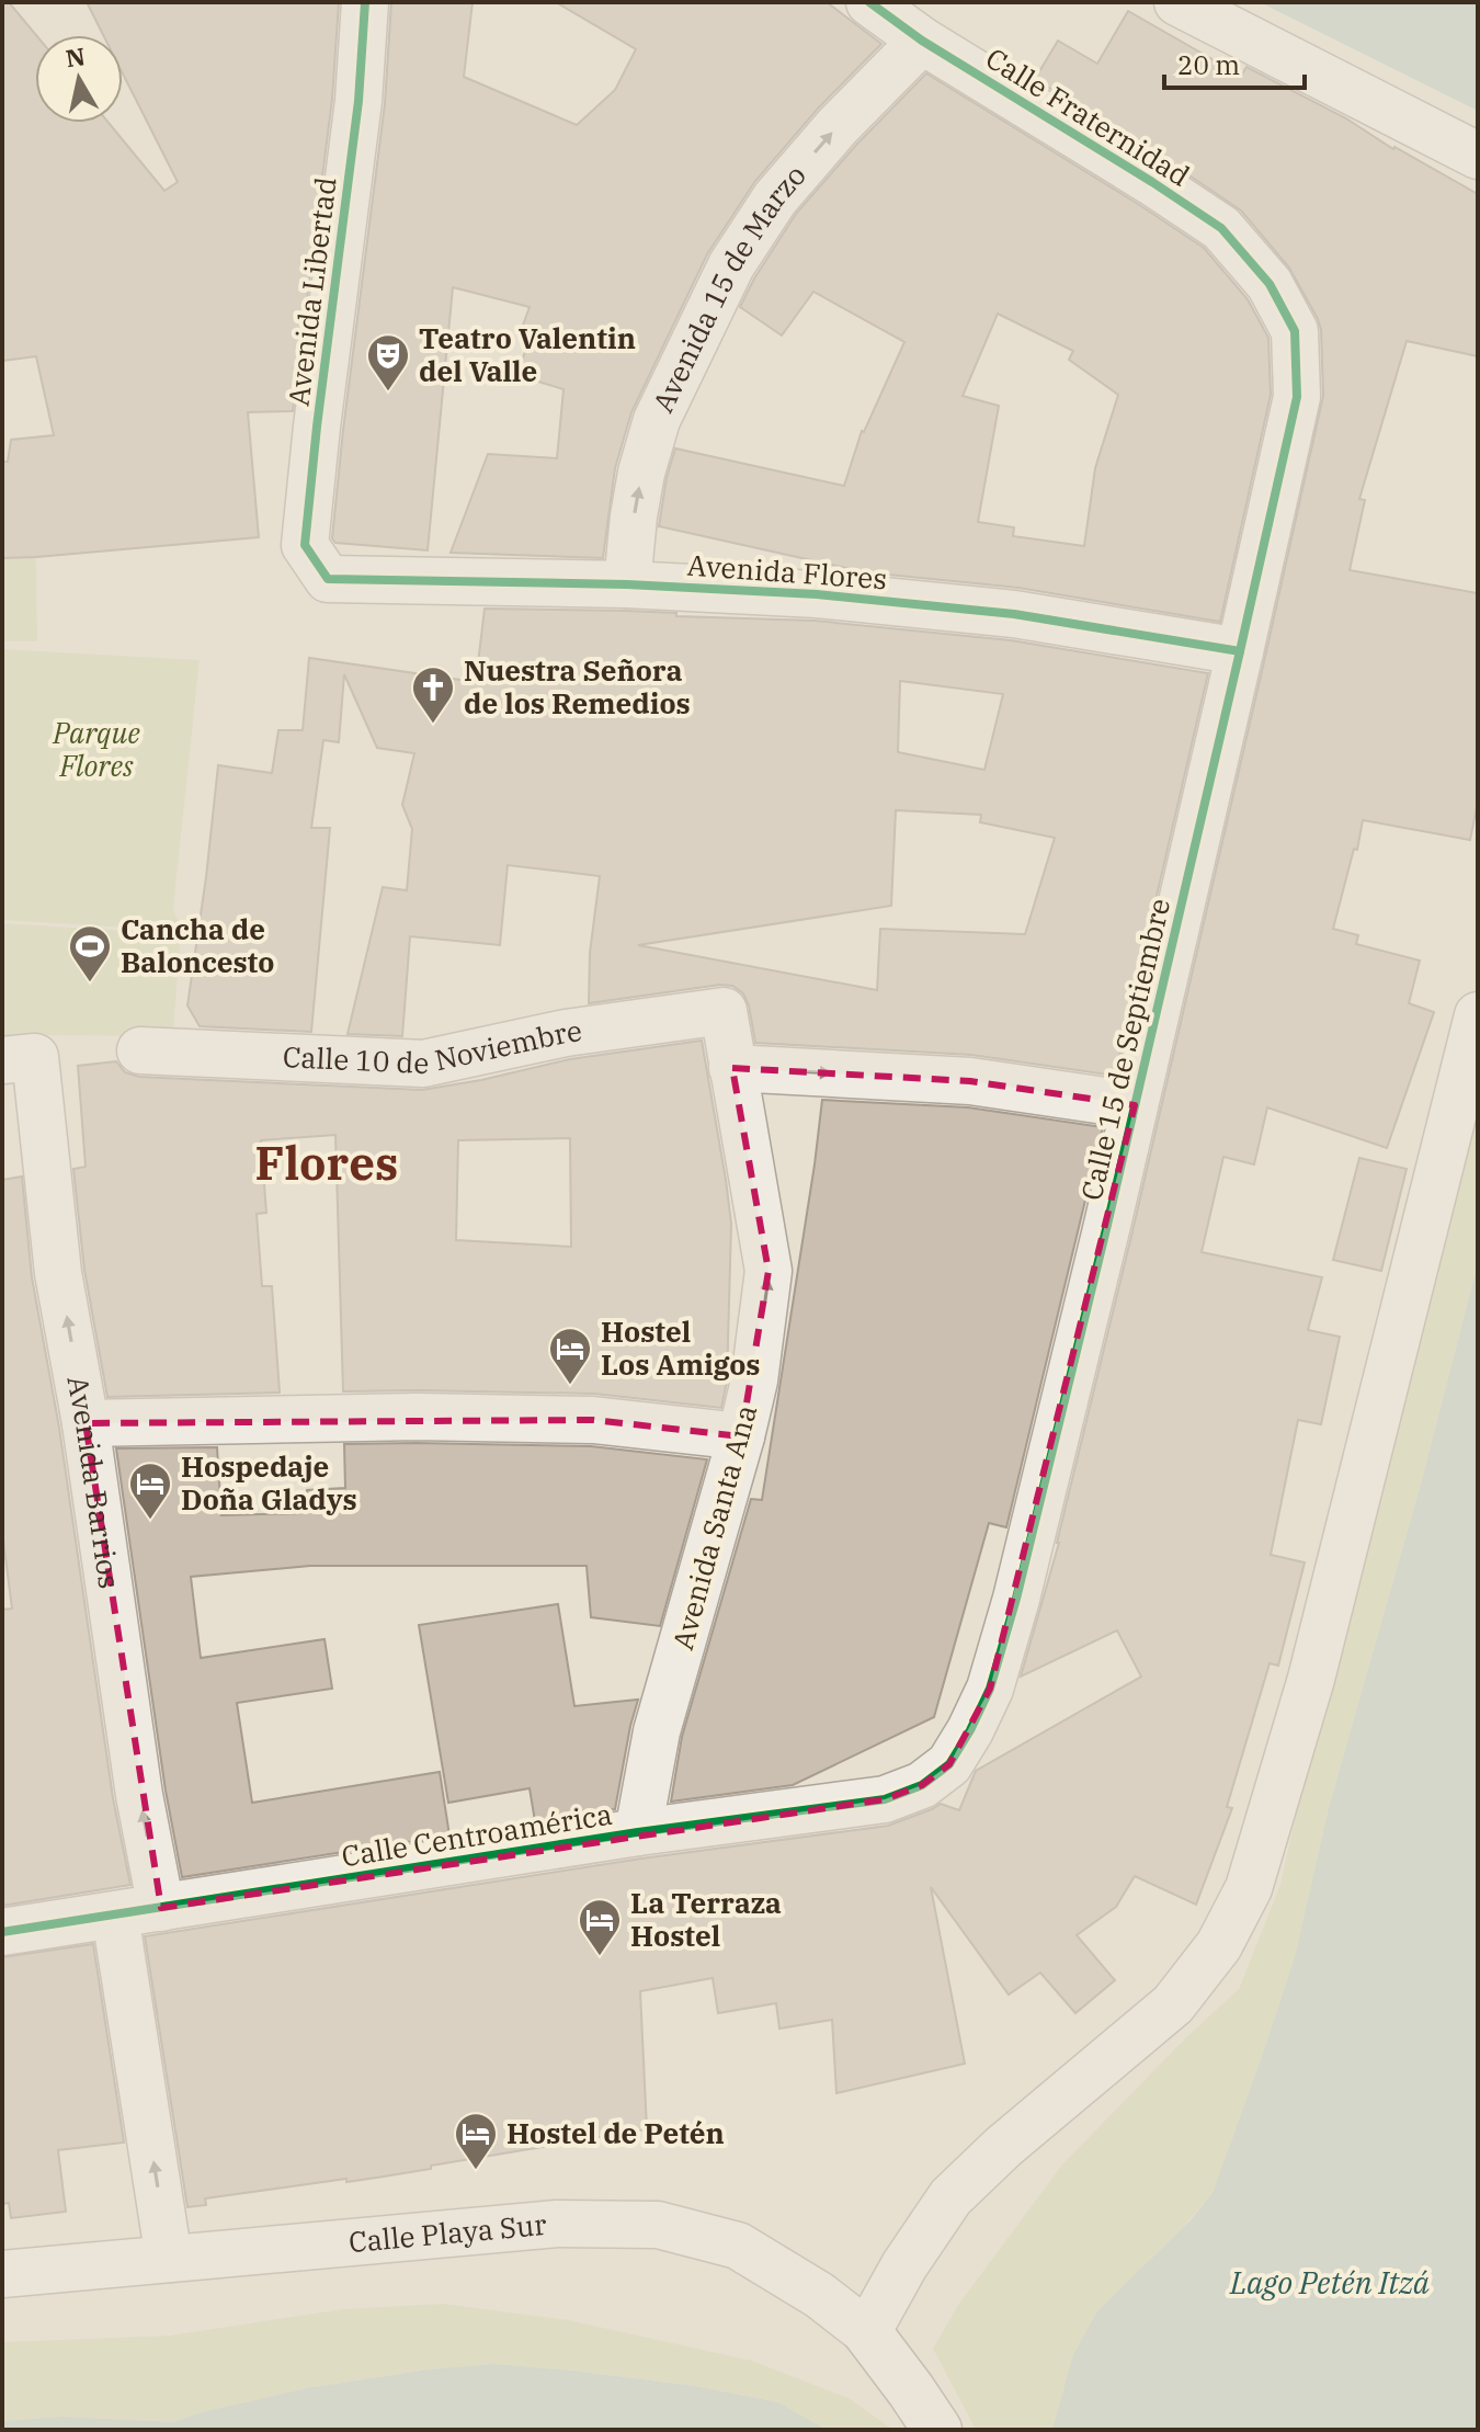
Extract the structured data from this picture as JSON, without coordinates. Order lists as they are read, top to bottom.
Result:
{
  "streets": {
    "street": [
      "Calle Fraternidad",
      "Avenida Libertad",
      "Avenida 15 de Marzo",
      "Avenida Flores",
      "Calle 10 de Noviembre",
      "Calle 15 de Septiembre",
      "Avenida Barrios",
      "Avenida Santa Ana",
      "Calle Centroamérica",
      "Calle Playa Sur"
    ]
  },
  "crossings": [
    ["Calle Fraternidad", "Avenida 15 de Marzo"],
    ["Calle Fraternidad", "Calle 15 de Septiembre"],
    ["Avenida Libertad", "Avenida Flores"],
    ["Avenida 15 de Marzo", "Avenida Flores"],
    ["Avenida Flores", "Calle 15 de Septiembre"],
    ["Calle 10 de Noviembre", "Avenida Santa Ana"],
    ["Calle 15 de Septiembre", "Calle Centroamérica"],
    ["Avenida Barrios", "Calle Centroamérica"],
    ["Avenida Santa Ana", "Calle Centroamérica"]
  ],
  "one_way": ["Avenida 15 de Marzo", "Avenida Barrios", "Avenida Santa Ana"],
  "districts": ["Flores"],
  "water": ["Lago Petén Itzá"],
  "parks": ["Parque Flores"],
  "places": {
    "theatre": ["Teatro Valentin del Valle"],
    "church": ["Nuestra Señora de los Remedios"],
    "sports": ["Cancha de Baloncesto"],
    "hotel": [
      "Hostel Los Amigos",
      "Hospedaje Doña Gladys",
      "La Terraza Hostel",
      "Hostel de Petén"
    ]
  },
  "scale_bar": "20 m",
  "north": "top"
}
